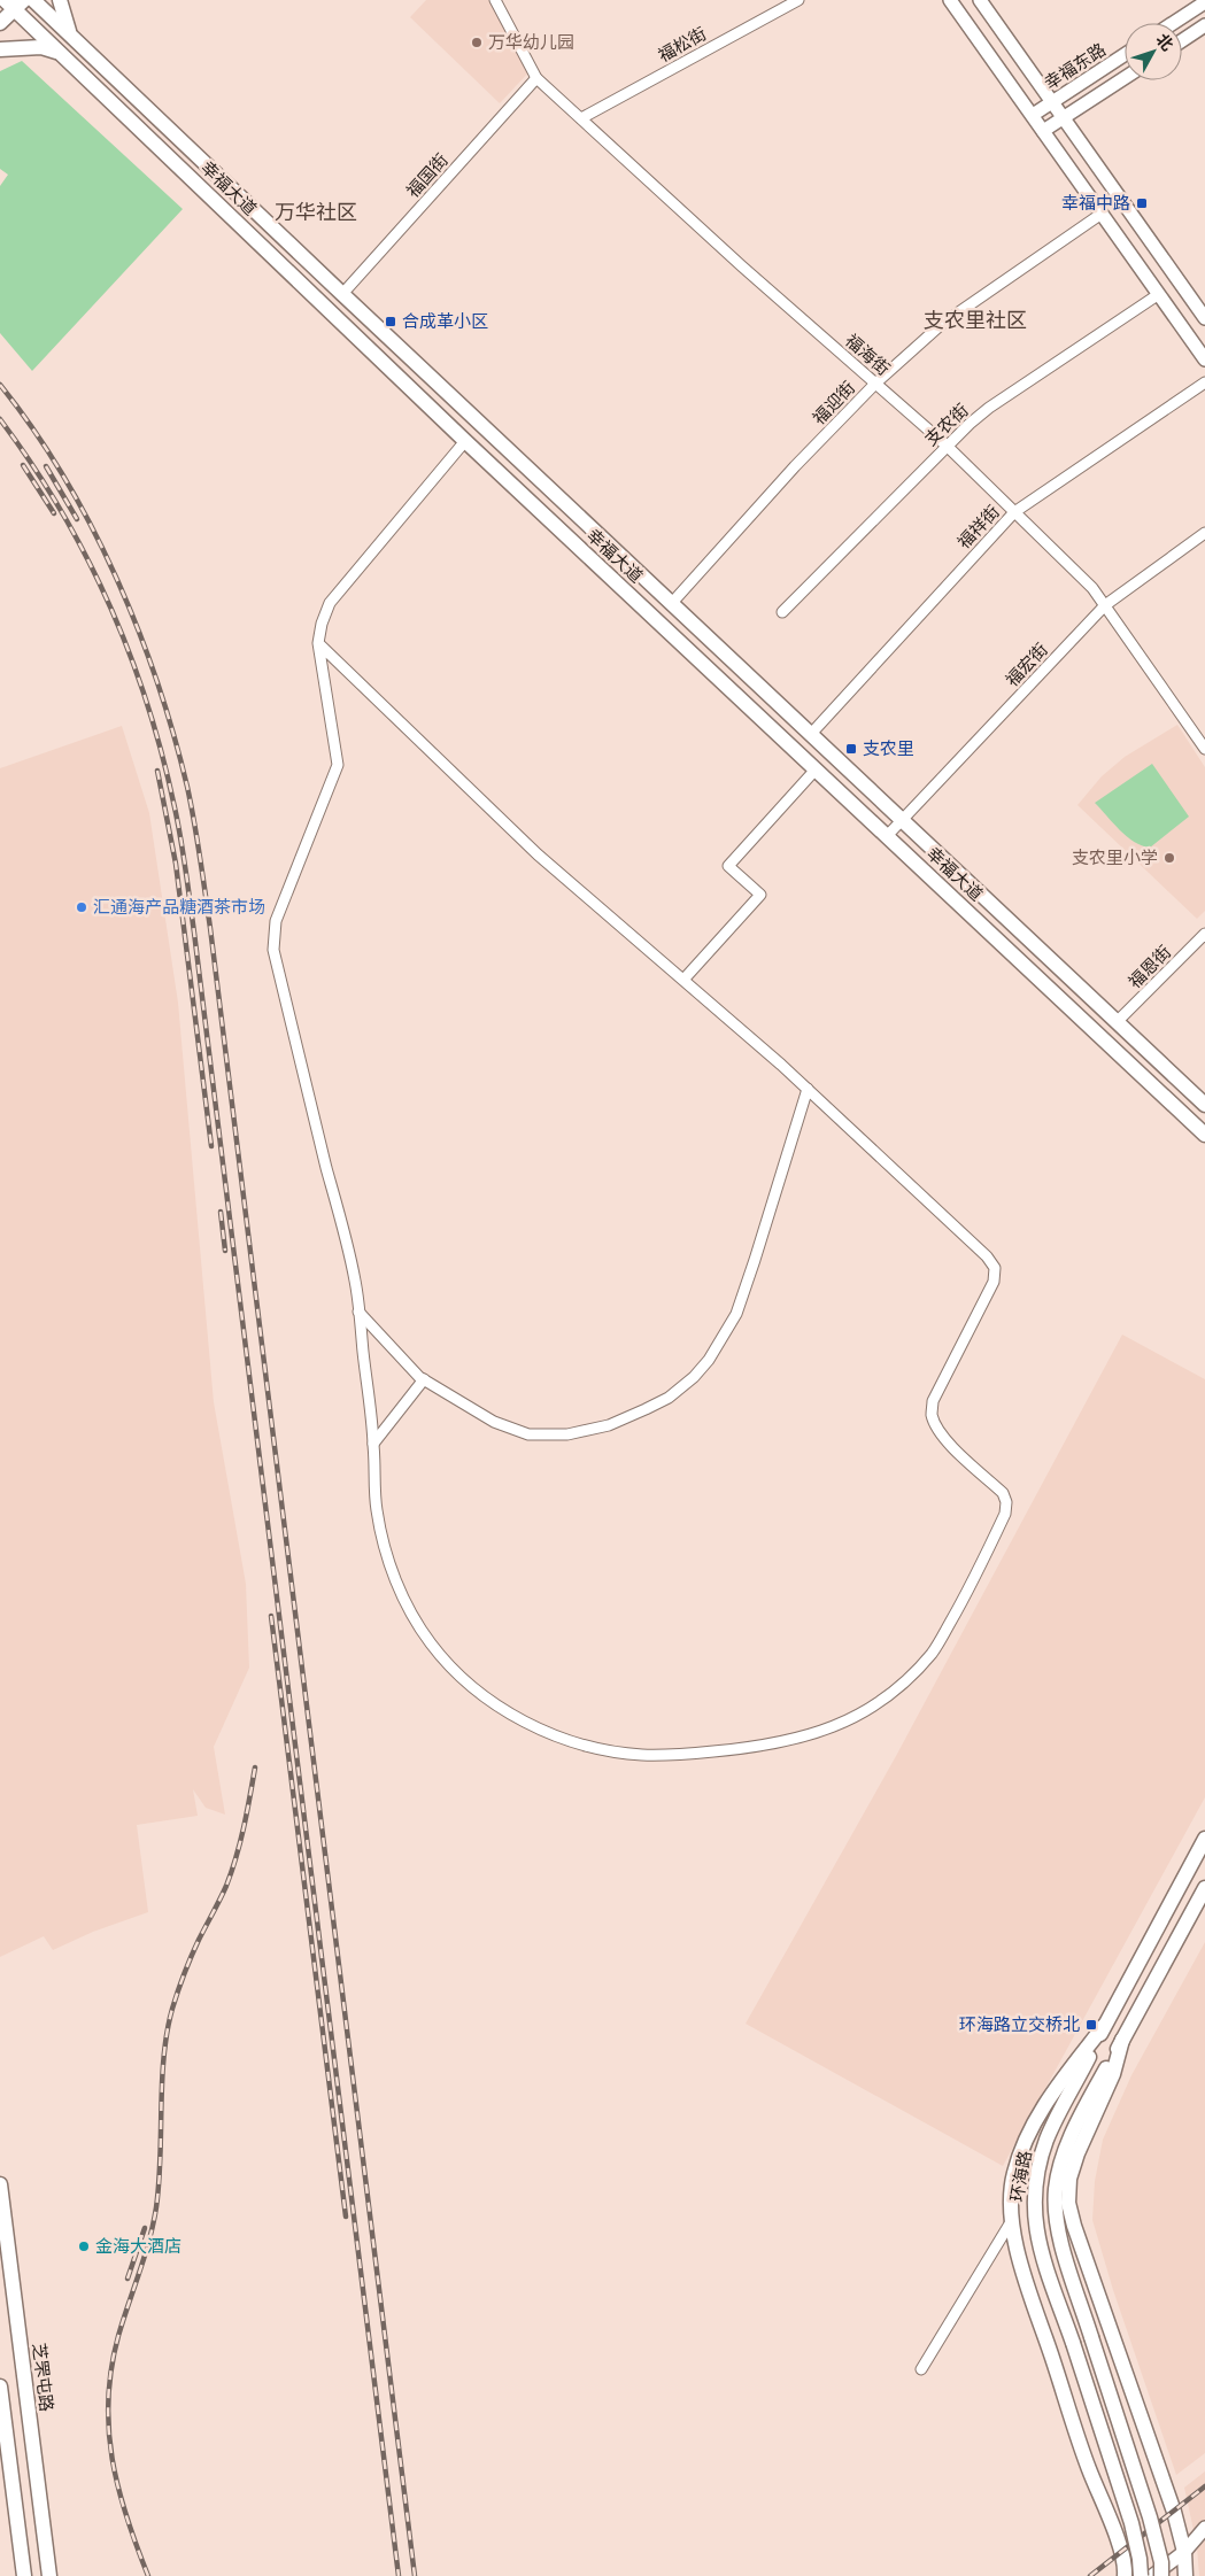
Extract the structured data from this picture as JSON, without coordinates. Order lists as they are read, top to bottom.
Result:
{
  "streets": {
    "main road": ["幸福大道", "环海路", "芝罘屯路"],
    "street": [
      "福松街",
      "幸福东路",
      "福国街",
      "福海街",
      "福迎街",
      "支农街",
      "福祥街",
      "福宏街",
      "福恩街"
    ]
  },
  "crossings": [
    ["福松街", "福海街"],
    ["福国街", "幸福大道"],
    ["福国街", "福海街"],
    ["幸福大道", "福迎街"],
    ["幸福大道", "福祥街"],
    ["幸福大道", "福宏街"],
    ["幸福大道", "福恩街"],
    ["福海街", "福迎街"],
    ["福海街", "支农街"],
    ["福海街", "福祥街"],
    ["福海街", "福宏街"]
  ],
  "districts": ["万华社区", "支农里社区"],
  "places": {
    "other": [
      "万华幼儿园",
      "支农里小学",
      "汇通海产品糖酒茶市场",
      "金海大酒店"
    ],
    "transit": [
      "幸福中路",
      "合成革小区",
      "支农里",
      "环海路立交桥北"
    ]
  },
  "north": "top right"
}
